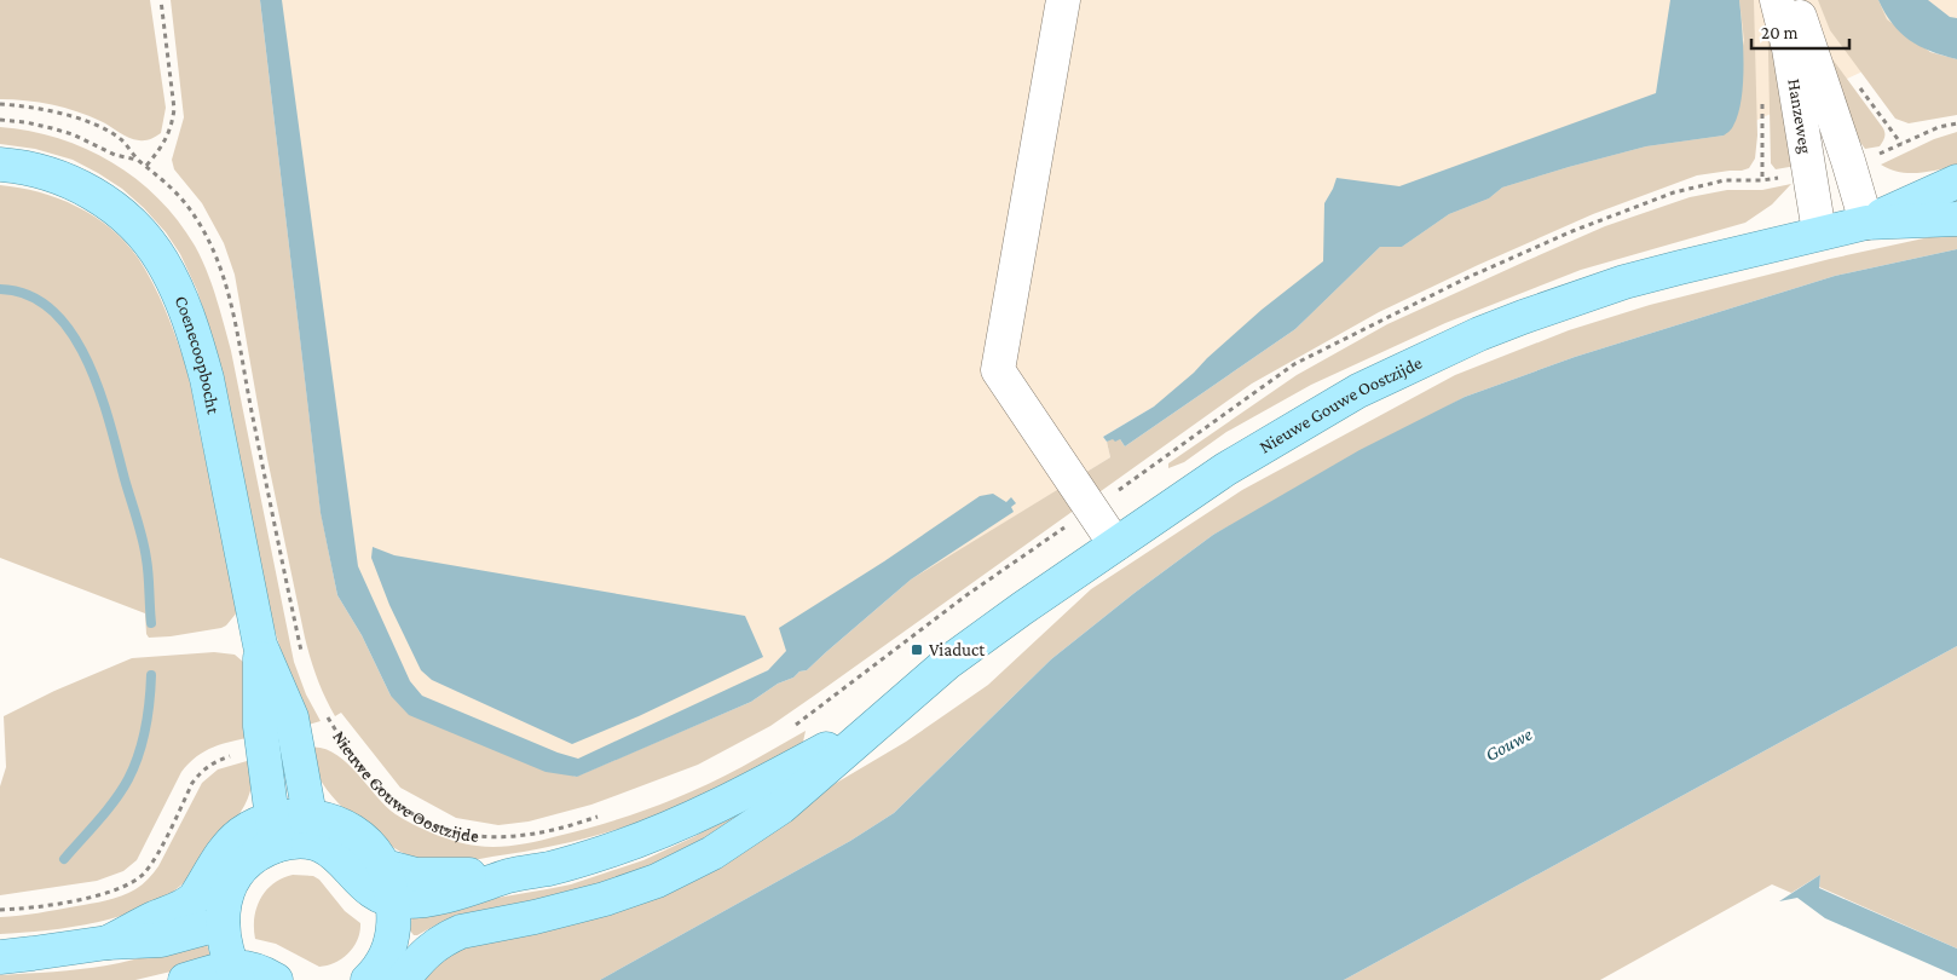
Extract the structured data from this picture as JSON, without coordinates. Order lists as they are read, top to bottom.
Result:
{
  "streets": {
    "main road": ["Coenecoopbocht", "Nieuwe Gouwe Oostzijde"],
    "street": ["Hanzeweg"]
  },
  "crossings": [
    ["Hanzeweg", "Nieuwe Gouwe Oostzijde"],
    ["Coenecoopbocht", "Nieuwe Gouwe Oostzijde"]
  ],
  "water": ["Gouwe"],
  "places": {
    "transit": ["Viaduct"]
  },
  "scale_bar": "20 m"
}
